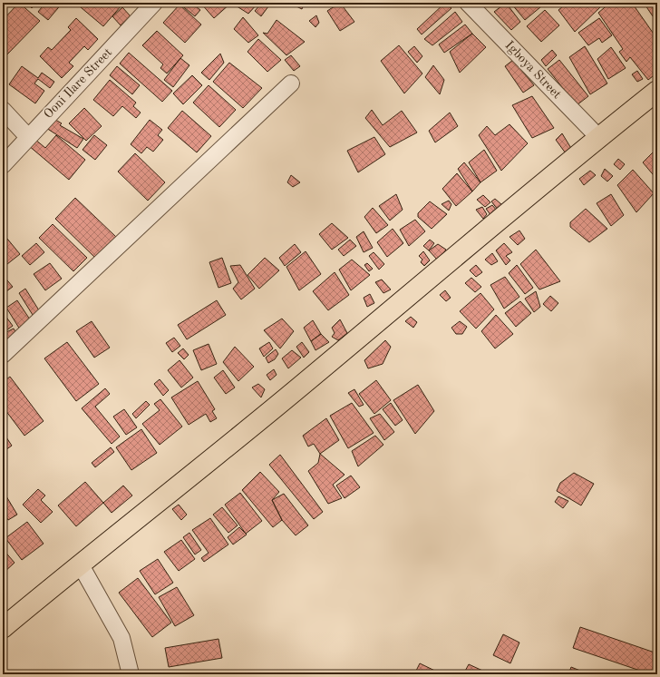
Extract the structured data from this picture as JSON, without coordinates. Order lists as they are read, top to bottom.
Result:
{
  "streets": {
    "street": ["Igboya Street", "Ooni Ilare Street"]
  }
}
